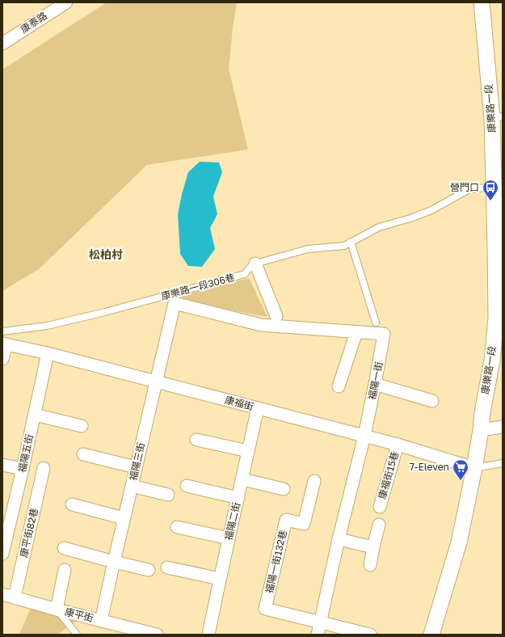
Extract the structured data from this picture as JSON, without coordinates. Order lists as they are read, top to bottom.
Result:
{
  "streets": {
    "street": [
      "康泰路",
      "康樂路一段",
      "福陽一街",
      "康福街",
      "福陽五街",
      "福陽三街",
      "康福街15巷",
      "福陽二街",
      "康平街82巷",
      "福陽一街132巷",
      "康平街"
    ],
    "lane": ["康樂路一段306巷"]
  },
  "crossings": [
    ["康樂路一段", "康樂路一段306巷"],
    ["康樂路一段", "康福街"],
    ["福陽一街", "康福街"],
    ["福陽一街", "福陽三街"],
    ["福陽一街", "福陽一街132巷"],
    ["康福街", "福陽五街"],
    ["康福街", "福陽三街"],
    ["康福街", "康福街15巷"],
    ["康福街", "福陽二街"],
    ["福陽三街", "康平街"],
    ["康平街82巷", "康平街"]
  ],
  "districts": ["松柏村"],
  "places": {
    "bus stop": ["營門口"],
    "supermarket": ["7-Eleven"]
  }
}
